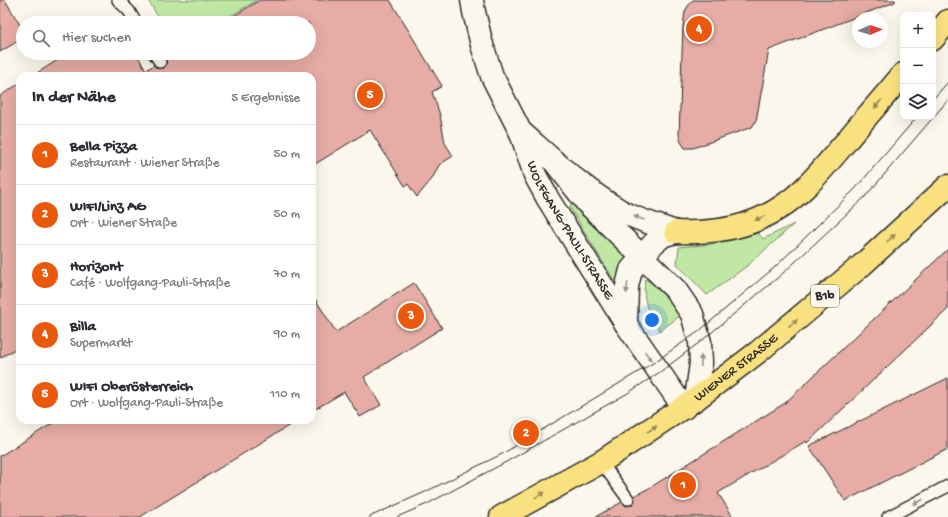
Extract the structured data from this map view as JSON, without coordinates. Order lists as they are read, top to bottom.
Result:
{
  "streets": {
    "main road": ["WOLFGANG-PAULI-STRASSE", "B1b", "WIENER STRASSE"]
  },
  "crossings": [
    ["WOLFGANG-PAULI-STRASSE", "WIENER STRASSE"]
  ],
  "north": "right",
  "page": {
    "map_buttons": ["+", "−"],
    "pins": [
      "4",
      "5",
      "3",
      "2",
      "1"
    ],
    "search": "Hier suchen",
    "heading": ["In der Nähe", "5 Ergebnisse"],
    "list": [
      {
        "mark": "1",
        "name": "Bella Pizza",
        "note": "Restaurant · Wiener Straße",
        "value": "50 m"
      },
      {
        "mark": "2",
        "name": "WIFI/Linz AG",
        "note": "Ort · Wiener Straße",
        "value": "50 m"
      },
      {
        "mark": "3",
        "name": "Horizont",
        "note": "Café · Wolfgang-Pauli-Straße",
        "value": "70 m"
      },
      {
        "mark": "4",
        "name": "Billa",
        "note": "Supermarkt",
        "value": "90 m"
      },
      {
        "mark": "5",
        "name": "WIFI Oberösterreich",
        "note": "Ort · Wolfgang-Pauli-Straße",
        "value": "110 m"
      }
    ]
  }
}
